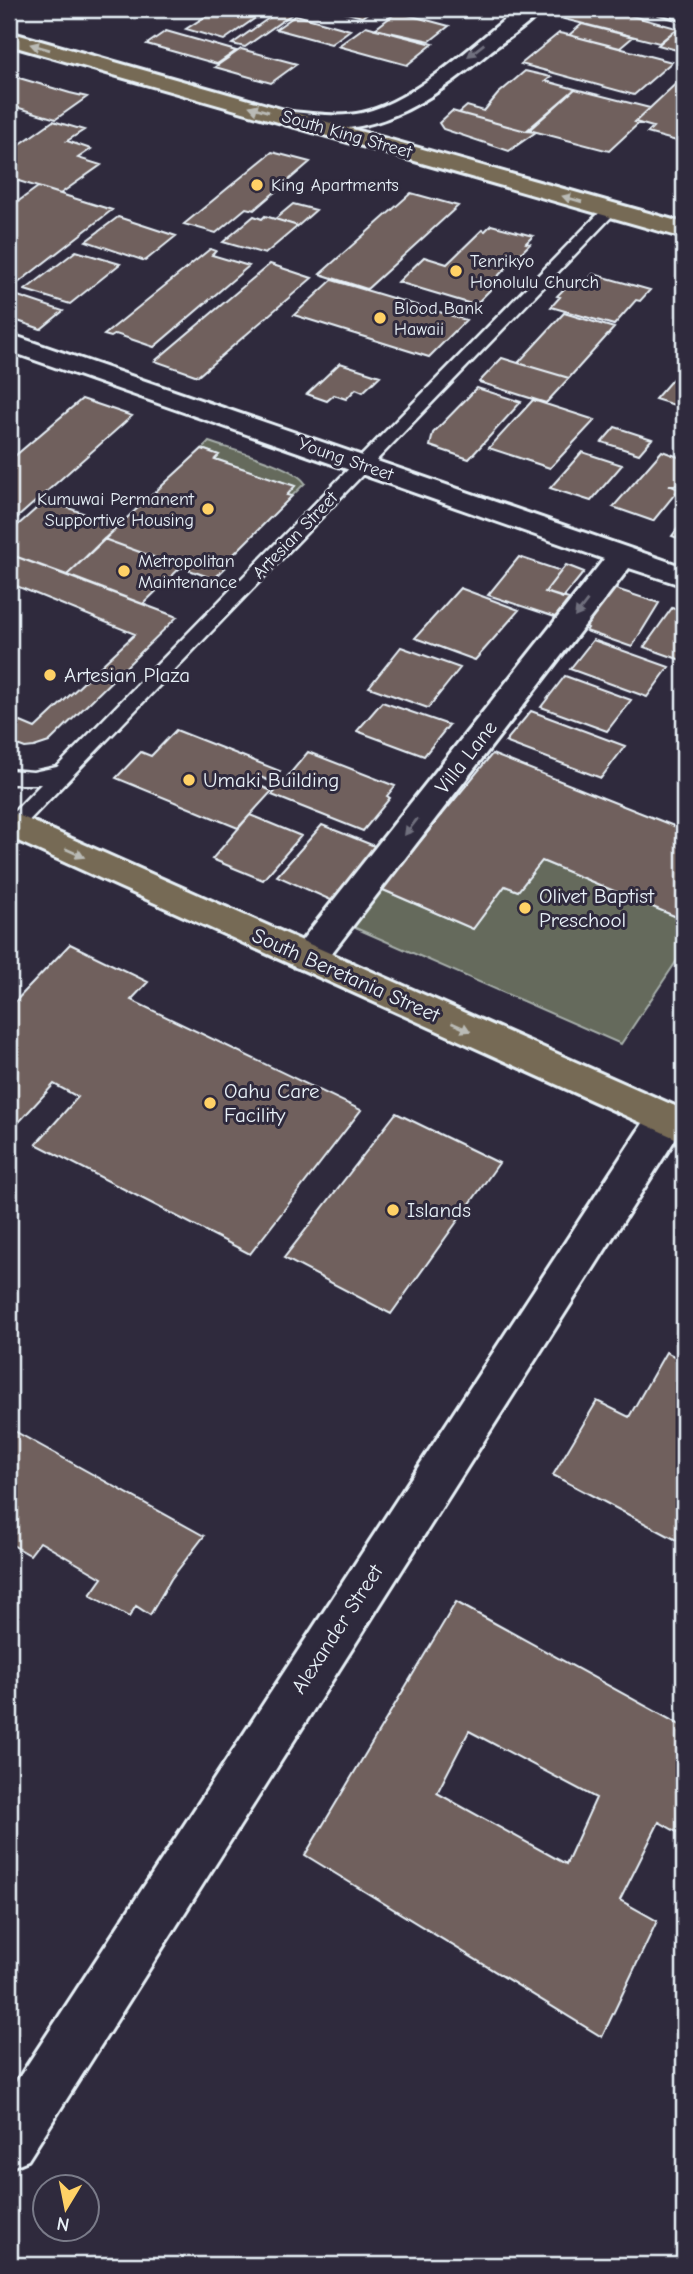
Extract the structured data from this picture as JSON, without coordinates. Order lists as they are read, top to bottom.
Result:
{
  "streets": {
    "main road": ["South King Street", "South Beretania Street"],
    "street": ["Young Street", "Villa Lane", "Alexander Street"],
    "lane": ["Artesian Street"]
  },
  "crossings": [
    ["South King Street", "Artesian Street"],
    ["Young Street", "Artesian Street"],
    ["Young Street", "Villa Lane"],
    ["Artesian Street", "South Beretania Street"],
    ["Villa Lane", "South Beretania Street"],
    ["South Beretania Street", "Alexander Street"]
  ],
  "one_way": ["South King Street", "Villa Lane", "South Beretania Street"],
  "places": [
    "King Apartments",
    "Tenrikyo Honolulu Church",
    "Blood Bank Hawaii",
    "Kumuwai Permanent Supportive Housing",
    "Metropolitan Maintenance",
    "Artesian Plaza",
    "Umaki Building",
    "Olivet Baptist Preschool",
    "Oahu Care Facility",
    "Islands"
  ],
  "north": "bottom"
}
